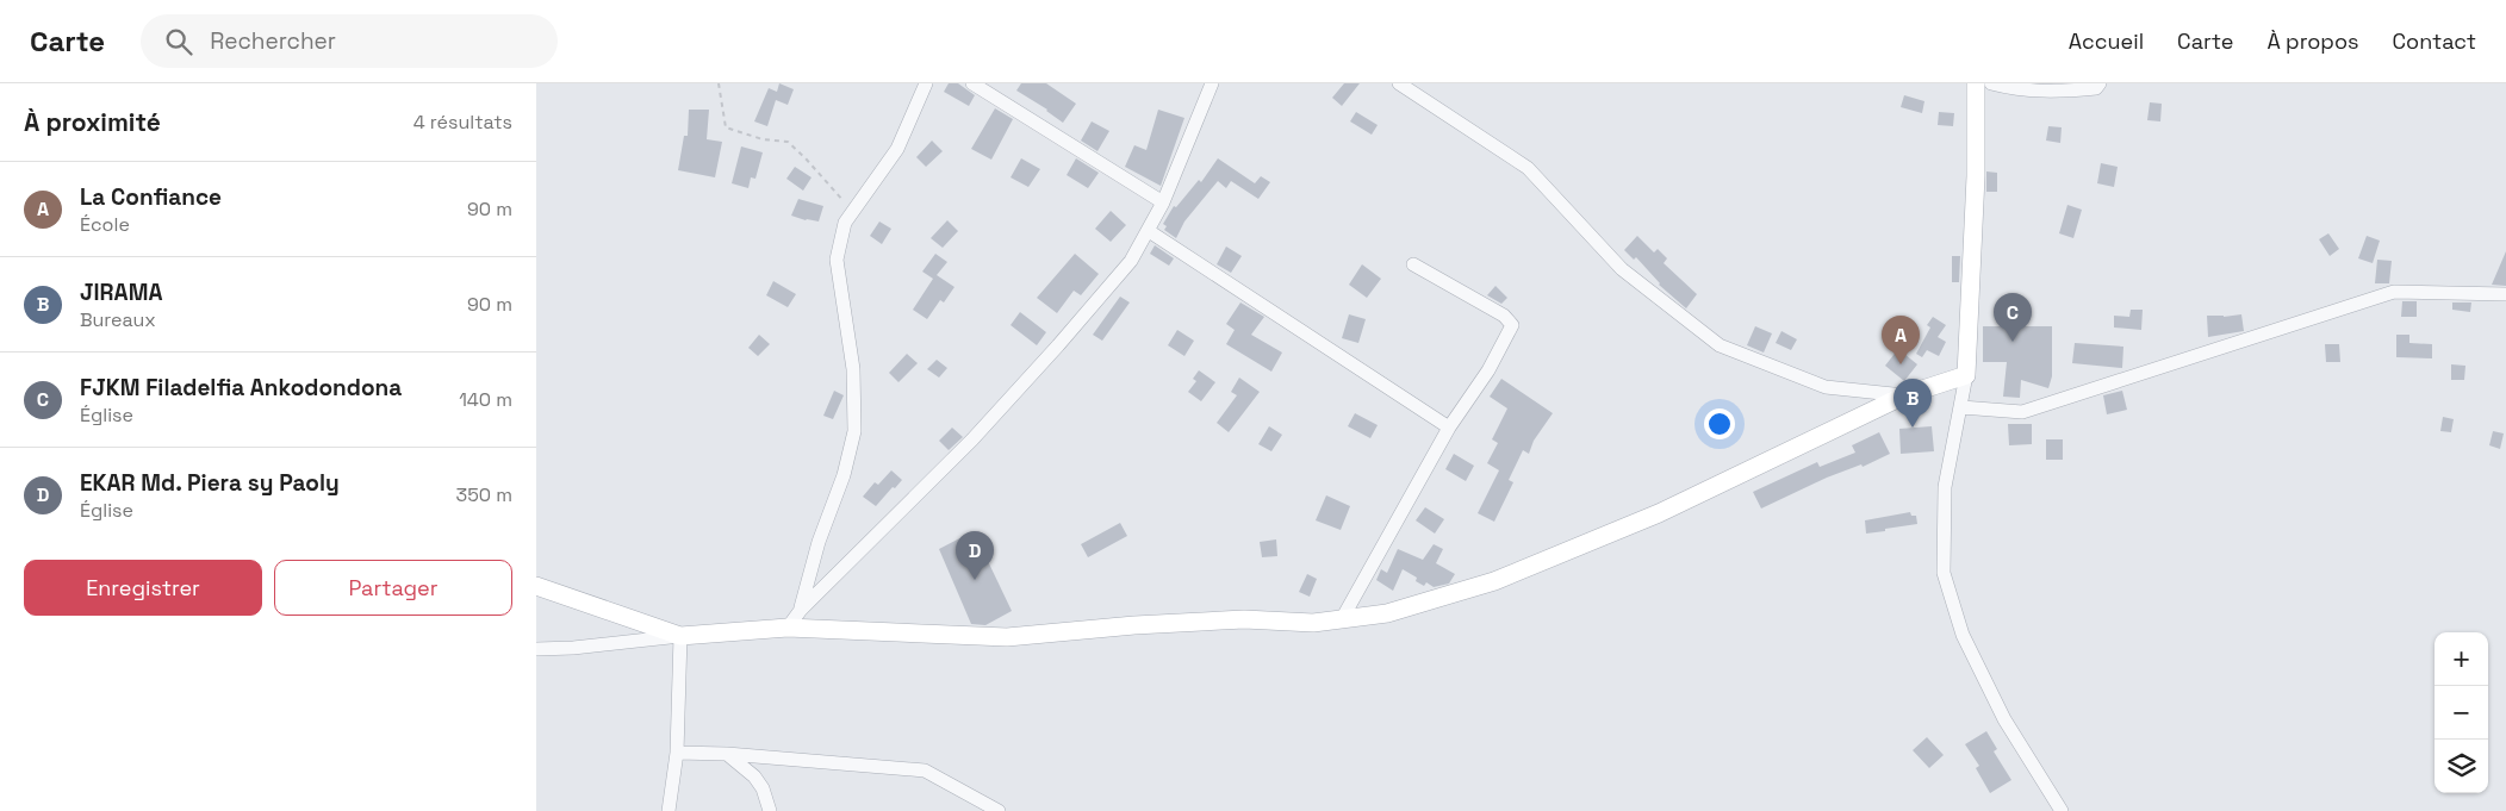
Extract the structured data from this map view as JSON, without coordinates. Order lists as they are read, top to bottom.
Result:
{
  "page": {
    "header": "Carte",
    "search": "Rechercher",
    "nav": [
      "Accueil",
      "Carte",
      "À propos",
      "Contact"
    ],
    "heading": ["À proximité", "4 résultats"],
    "list": [
      {
        "mark": "A",
        "name": "La Confiance",
        "note": "École",
        "value": "90 m"
      },
      {
        "mark": "B",
        "name": "JIRAMA",
        "note": "Bureaux",
        "value": "90 m"
      },
      {
        "mark": "C",
        "name": "FJKM Filadelfia Ankodondona",
        "note": "Église",
        "value": "140 m"
      },
      {
        "mark": "D",
        "name": "EKAR Md. Piera sy Paoly",
        "note": "Église",
        "value": "350 m"
      }
    ],
    "pins": [
      "C",
      "A",
      "B",
      "D"
    ],
    "buttons": ["Enregistrer", "Partager"],
    "map_buttons": ["+", "−"]
  }
}
